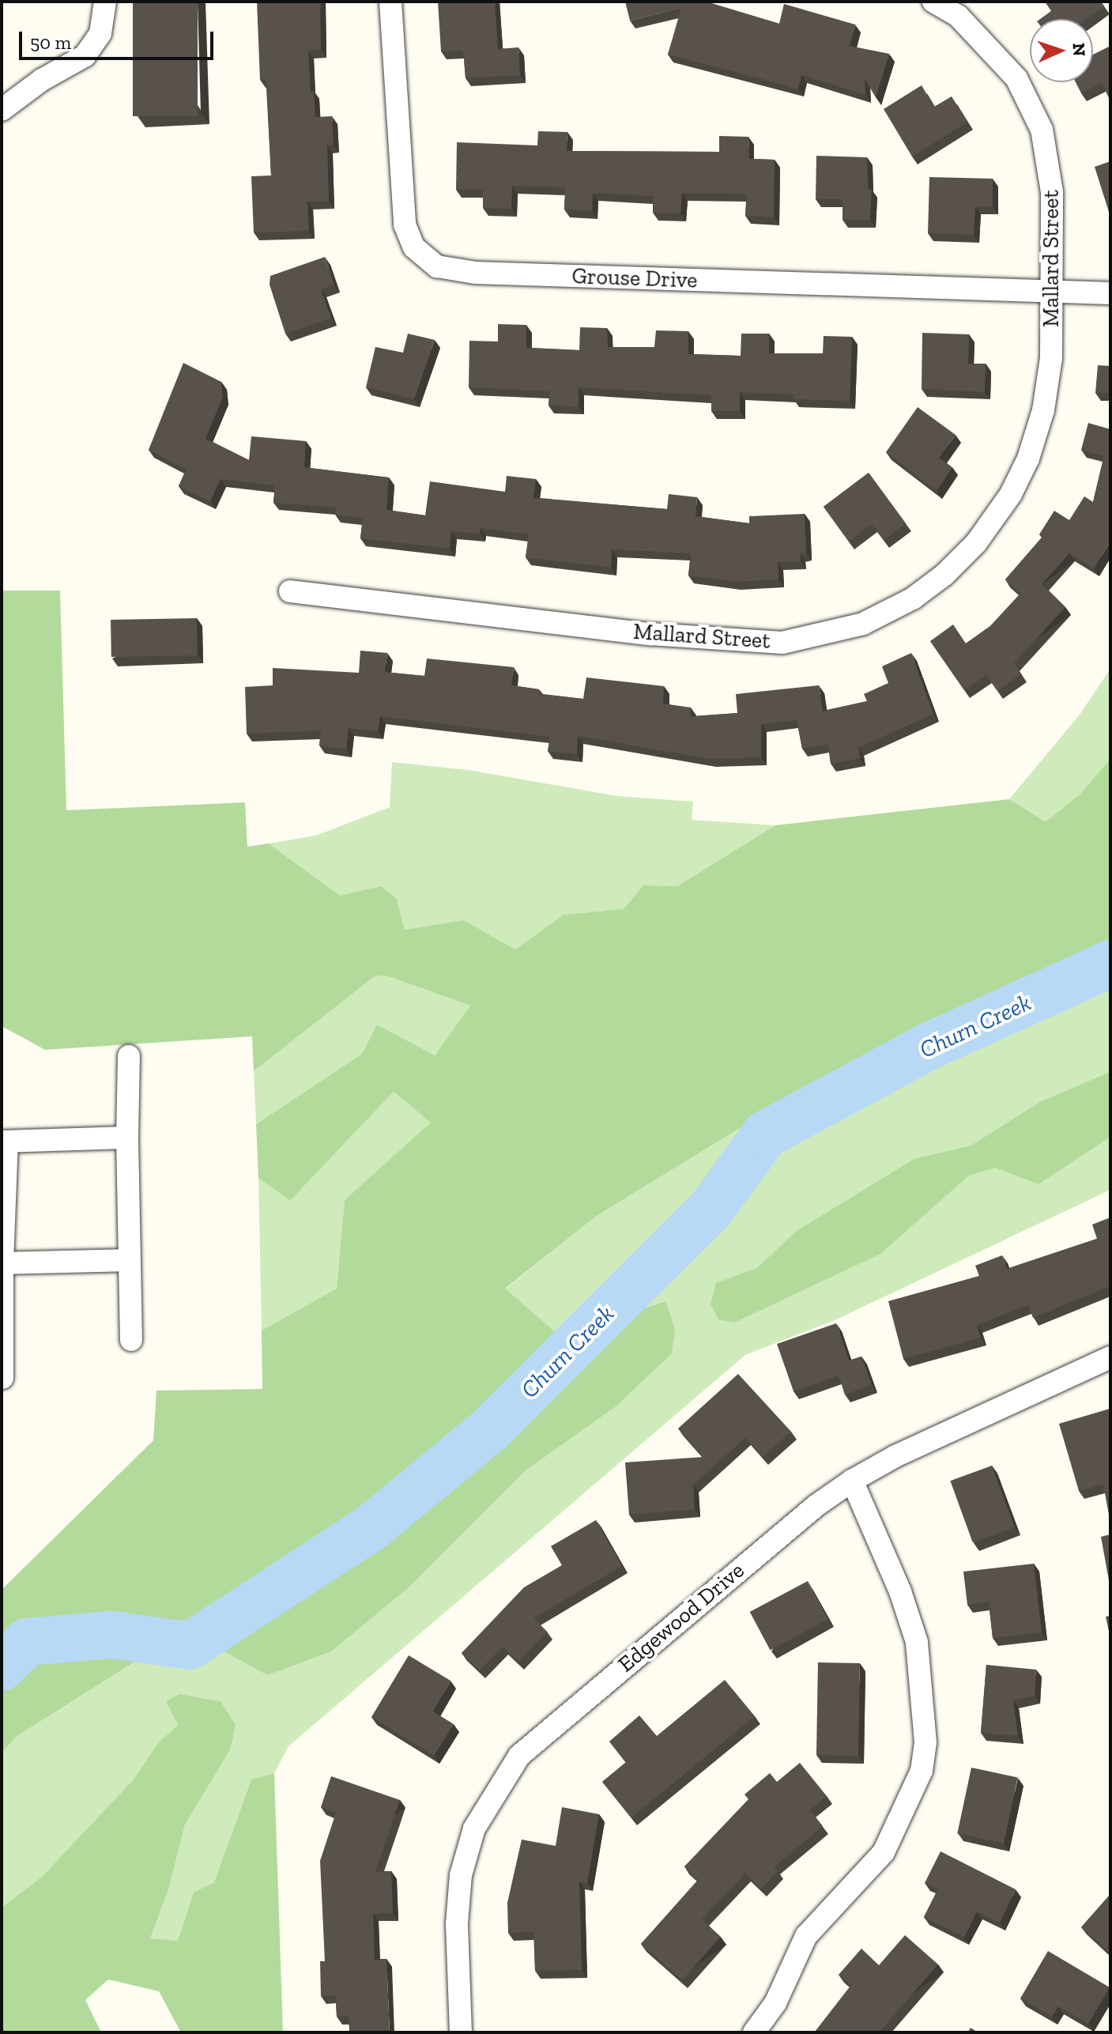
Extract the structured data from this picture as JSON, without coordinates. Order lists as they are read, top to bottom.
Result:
{
  "streets": {
    "street": ["Mallard Street", "Grouse Drive", "Edgewood Drive"]
  },
  "crossings": [
    ["Mallard Street", "Grouse Drive"]
  ],
  "water": ["Churn Creek"],
  "scale_bar": "50 m",
  "north": "right"
}
